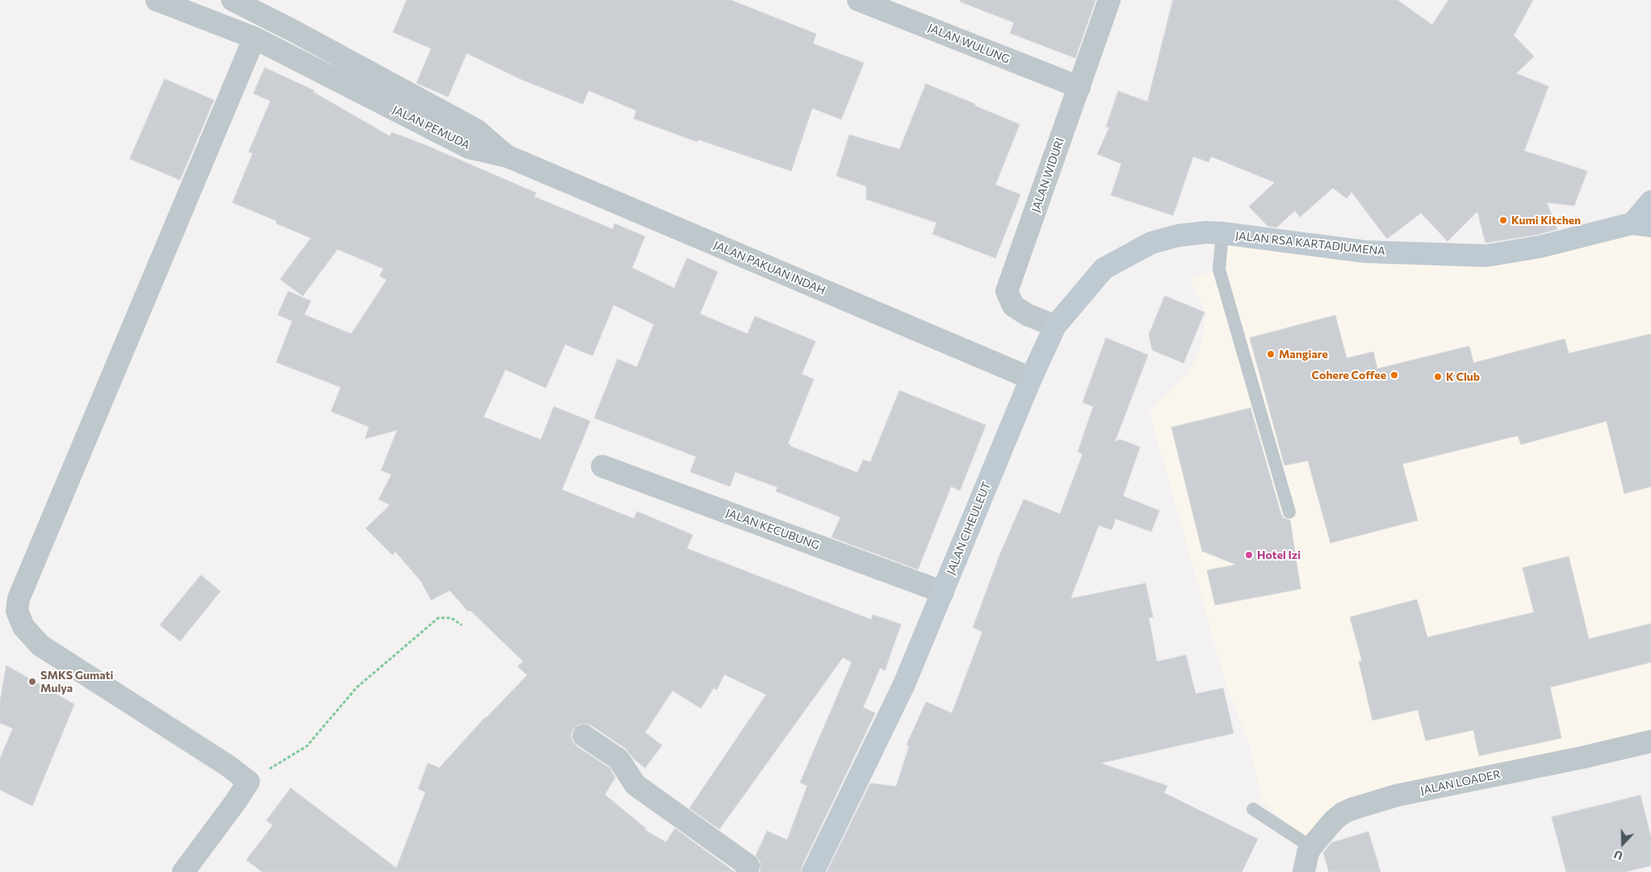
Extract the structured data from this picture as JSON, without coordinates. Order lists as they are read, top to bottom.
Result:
{
  "streets": {
    "street": [
      "JALAN WULUNG",
      "JALAN PEMUDA",
      "JALAN WIDURI",
      "JALAN RSA KARTADJUMENA",
      "JALAN PAKUAN INDAH",
      "JALAN CIHEULEUT",
      "JALAN KECUBUNG",
      "JALAN LOADER"
    ]
  },
  "crossings": [
    ["JALAN WULUNG", "JALAN WIDURI"],
    ["JALAN PEMUDA", "JALAN PAKUAN INDAH"],
    ["JALAN WIDURI", "JALAN CIHEULEUT"],
    ["JALAN RSA KARTADJUMENA", "JALAN CIHEULEUT"],
    ["JALAN PAKUAN INDAH", "JALAN CIHEULEUT"],
    ["JALAN CIHEULEUT", "JALAN KECUBUNG"]
  ],
  "places": [
    "Kumi Kitchen",
    "Mangiare",
    "Cohere Coffee",
    "K Club",
    "Hotel Izi",
    "SMKS Gumati Mulya"
  ],
  "north": "bottom"
}
